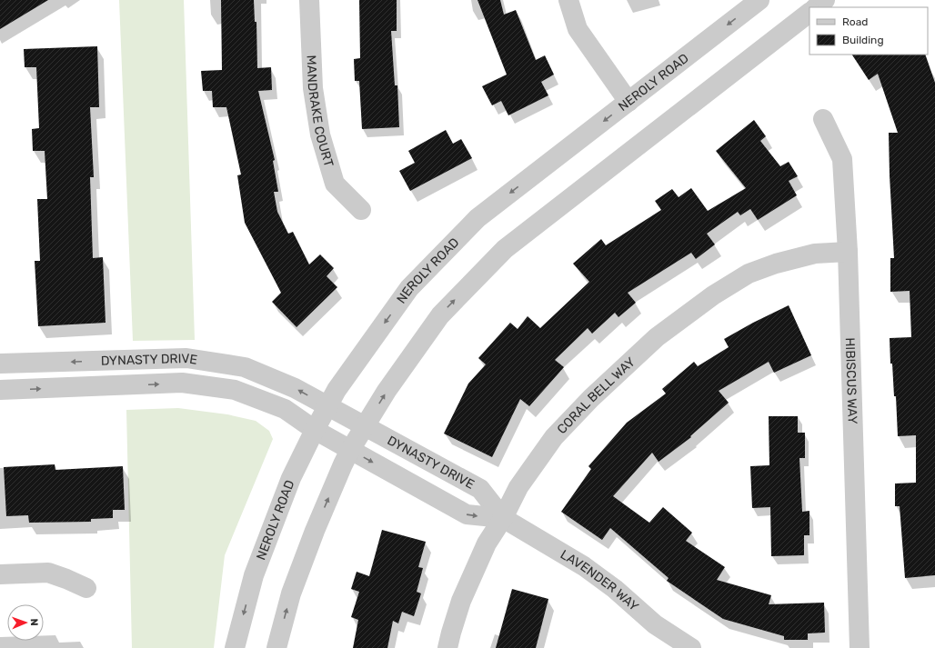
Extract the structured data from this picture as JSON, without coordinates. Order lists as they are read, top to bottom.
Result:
{
  "streets": {
    "street": [
      "NEROLY ROAD",
      "MANDRAKE COURT",
      "DYNASTY DRIVE",
      "HIBISCUS WAY",
      "CORAL BELL WAY",
      "LAVENDER WAY"
    ]
  },
  "crossings": [
    ["NEROLY ROAD", "DYNASTY DRIVE"],
    ["DYNASTY DRIVE", "CORAL BELL WAY"],
    ["DYNASTY DRIVE", "LAVENDER WAY"],
    ["HIBISCUS WAY", "CORAL BELL WAY"],
    ["CORAL BELL WAY", "LAVENDER WAY"]
  ],
  "legend": ["Road", "Building"],
  "north": "right"
}
